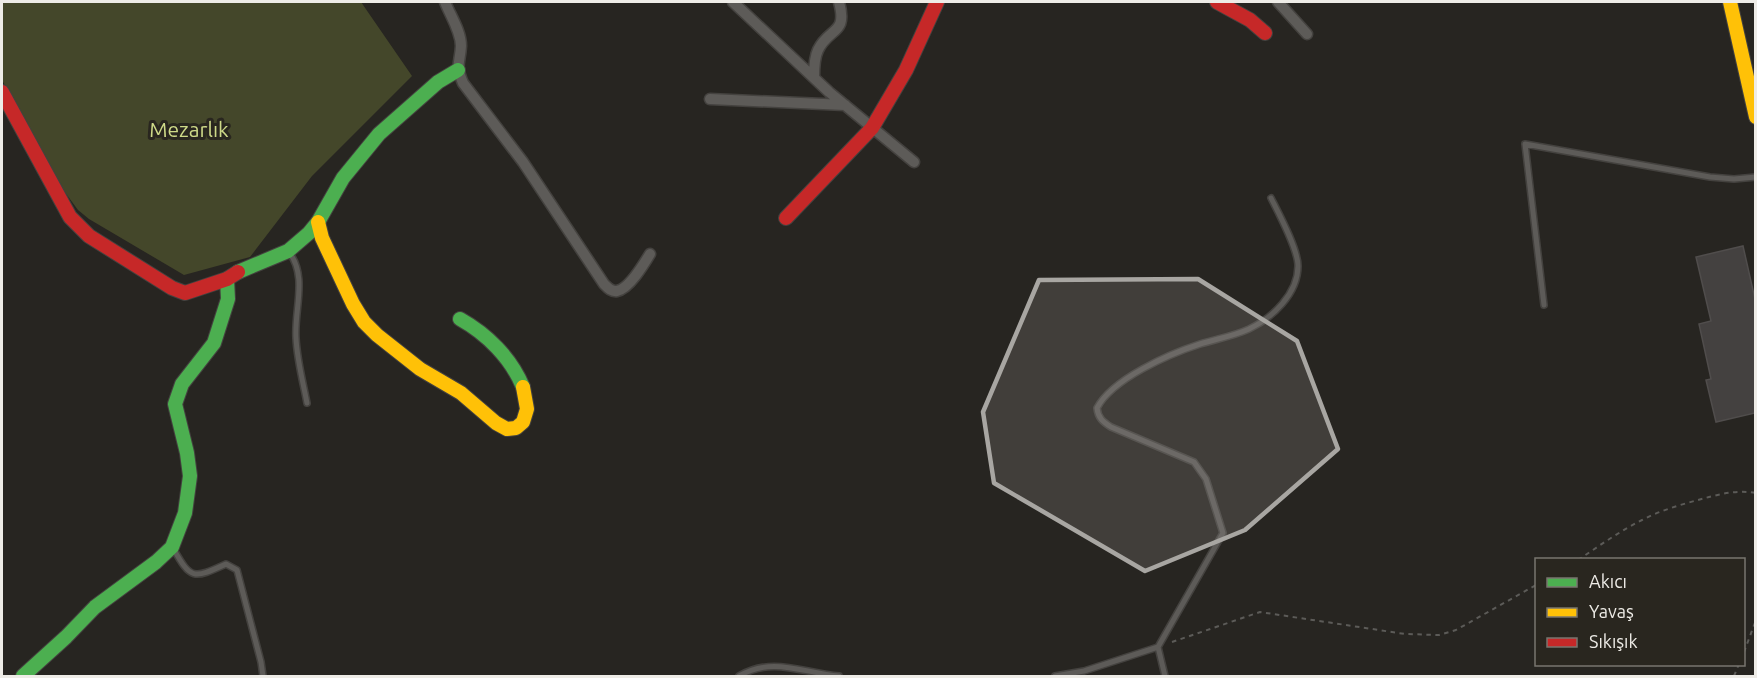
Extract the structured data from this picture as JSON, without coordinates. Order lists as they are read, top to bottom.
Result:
{
  "parks": ["Mezarlık"],
  "legend": ["Akıcı", "Yavaş", "Sıkışık"]
}
